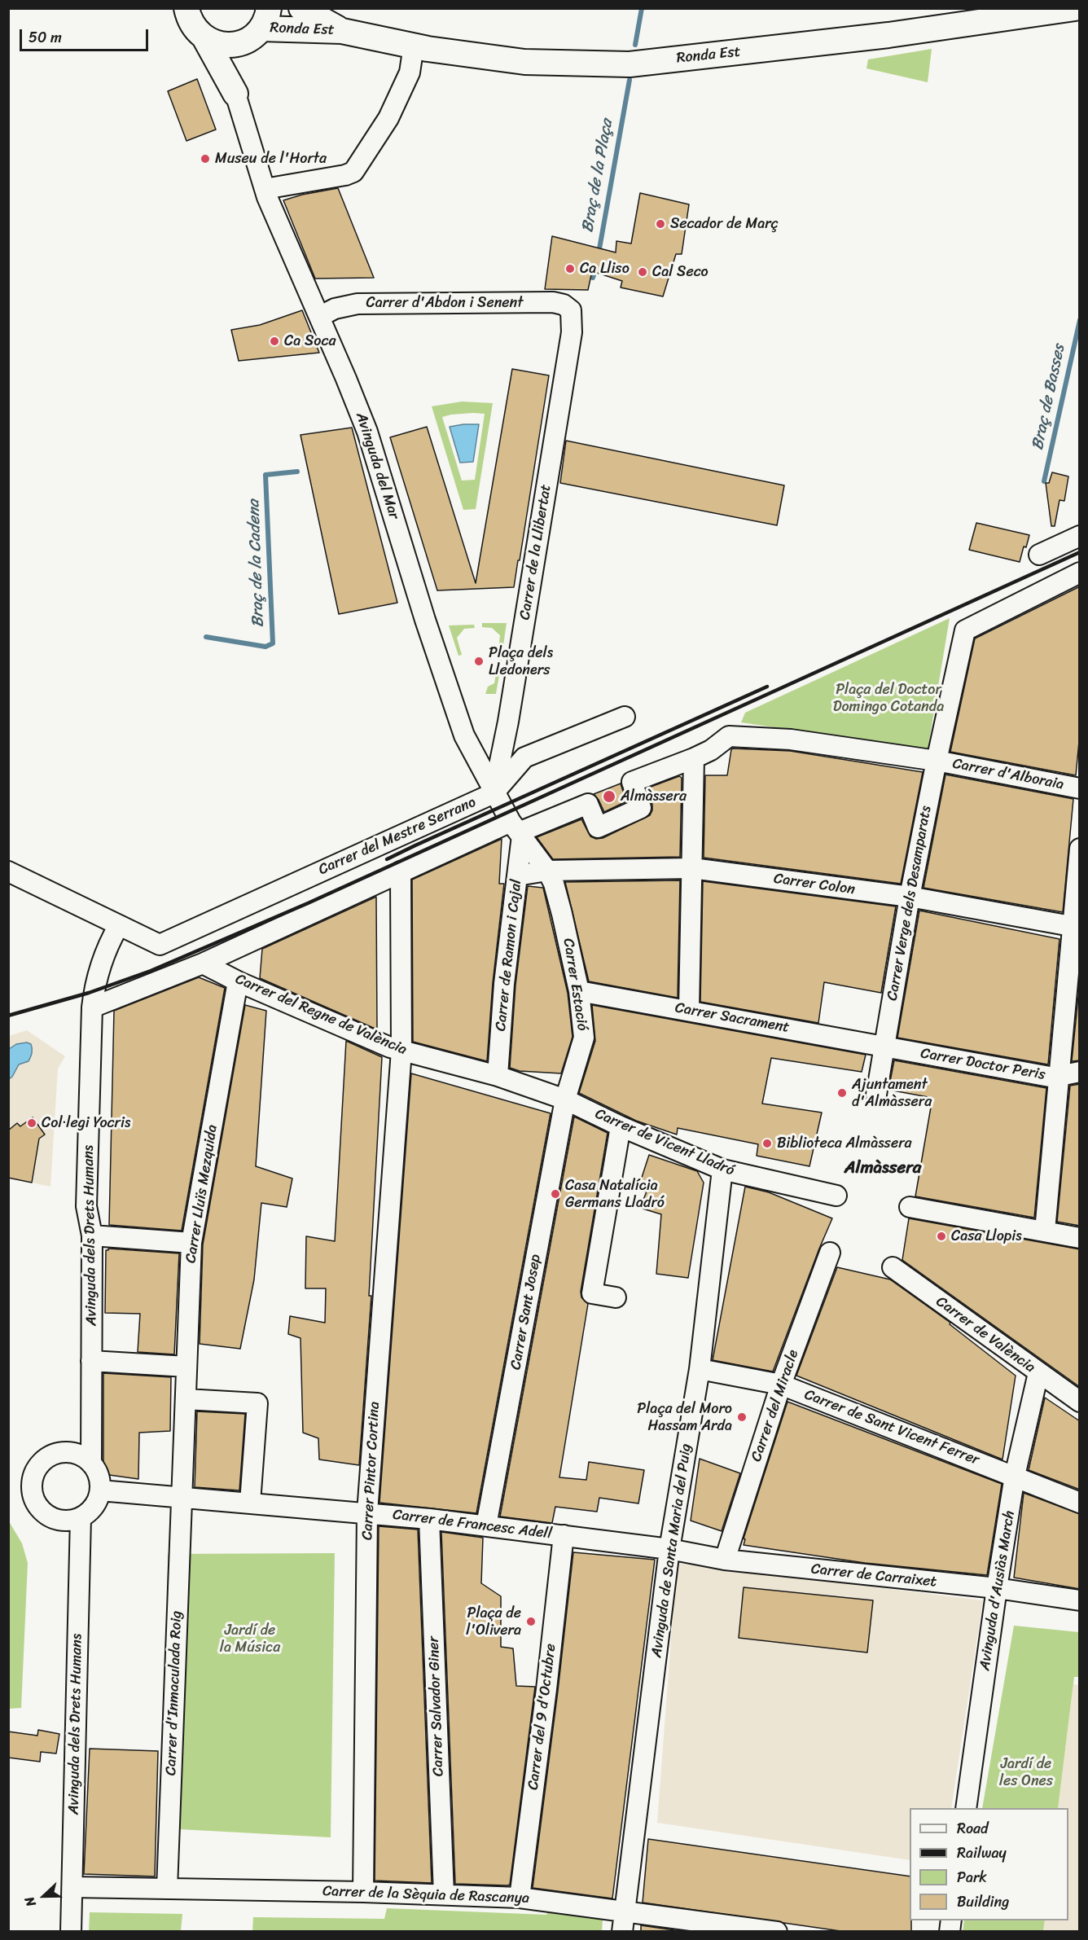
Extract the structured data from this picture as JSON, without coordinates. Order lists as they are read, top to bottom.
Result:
{
  "streets": {
    "main road": ["Ronda Est", "Avinguda del Mar"],
    "street": [
      "Carrer d'Abdon i Senent",
      "Carrer de la Llibertat",
      "Carrer d'Alboraia",
      "Carrer del Mestre Serrano",
      "Carrer Colon",
      "Carrer Verge dels Desamparats",
      "Carrer de Ramon i Cajal",
      "Carrer Estació",
      "Carrer del Regne de València",
      "Carrer Sacrament",
      "Carrer Doctor Peris",
      "Carrer de Vicent Lladró",
      "Carrer Lluïs Mezquida",
      "Avinguda dels Drets Humans",
      "Carrer Sant Josep",
      "Carrer de València",
      "Carrer del Miracle",
      "Carrer de Sant Vicent Ferrer",
      "Carrer Pintor Cortina",
      "Carrer de Francesc Adell",
      "Avinguda de Santa Maria del Puig",
      "Carrer de Carraixet",
      "Avinguda d'Ausiàs March",
      "Carrer d'Inmaculada Roig",
      "Carrer Salvador Giner",
      "Carrer del 9 d'Octubre",
      "Carrer de la Sèquia de Rascanya"
    ]
  },
  "crossings": [
    ["Ronda Est", "Avinguda del Mar"],
    ["Carrer d'Abdon i Senent", "Avinguda del Mar"],
    ["Carrer d'Abdon i Senent", "Carrer de la Llibertat"],
    ["Avinguda del Mar", "Carrer de la Llibertat"],
    ["Avinguda del Mar", "Carrer del Mestre Serrano"],
    ["Avinguda del Mar", "Carrer de Ramon i Cajal"],
    ["Carrer de la Llibertat", "Carrer del Mestre Serrano"],
    ["Carrer d'Alboraia", "Carrer Verge dels Desamparats"],
    ["Carrer del Mestre Serrano", "Avinguda dels Drets Humans"],
    ["Carrer Colon", "Carrer Verge dels Desamparats"],
    ["Carrer Colon", "Carrer de Ramon i Cajal"],
    ["Carrer Colon", "Carrer Estació"],
    ["Carrer Verge dels Desamparats", "Carrer Sacrament"],
    ["Carrer Verge dels Desamparats", "Carrer Doctor Peris"],
    ["Carrer de Ramon i Cajal", "Carrer del Regne de València"],
    ["Carrer de Ramon i Cajal", "Carrer de Vicent Lladró"],
    ["Carrer Estació", "Carrer Sacrament"],
    ["Carrer Estació", "Carrer de Vicent Lladró"],
    ["Carrer Estació", "Carrer Sant Josep"],
    ["Carrer del Regne de València", "Carrer de Vicent Lladró"],
    ["Carrer del Regne de València", "Carrer Lluïs Mezquida"],
    ["Carrer del Regne de València", "Carrer Pintor Cortina"],
    ["Carrer Sacrament", "Carrer Doctor Peris"],
    ["Carrer de Vicent Lladró", "Carrer Sant Josep"],
    ["Carrer de Vicent Lladró", "Avinguda de Santa Maria del Puig"],
    ["Carrer Lluïs Mezquida", "Carrer de Francesc Adell"],
    ["Carrer Lluïs Mezquida", "Carrer d'Inmaculada Roig"],
    ["Avinguda dels Drets Humans", "Carrer de Francesc Adell"],
    ["Avinguda dels Drets Humans", "Carrer de la Sèquia de Rascanya"],
    ["Carrer Sant Josep", "Carrer de Francesc Adell"],
    ["Carrer de València", "Avinguda d'Ausiàs March"],
    ["Carrer del Miracle", "Carrer de Sant Vicent Ferrer"],
    ["Carrer del Miracle", "Carrer de Carraixet"],
    ["Carrer de Sant Vicent Ferrer", "Avinguda de Santa Maria del Puig"],
    ["Carrer de Sant Vicent Ferrer", "Avinguda d'Ausiàs March"],
    ["Carrer Pintor Cortina", "Carrer de Francesc Adell"],
    ["Carrer Pintor Cortina", "Carrer de la Sèquia de Rascanya"],
    ["Carrer de Francesc Adell", "Avinguda de Santa Maria del Puig"],
    ["Carrer de Francesc Adell", "Carrer de Carraixet"],
    ["Carrer de Francesc Adell", "Carrer d'Inmaculada Roig"],
    ["Carrer de Francesc Adell", "Carrer Salvador Giner"],
    ["Carrer de Francesc Adell", "Carrer del 9 d'Octubre"],
    ["Avinguda de Santa Maria del Puig", "Carrer de Carraixet"],
    ["Avinguda de Santa Maria del Puig", "Carrer de la Sèquia de Rascanya"],
    ["Carrer de Carraixet", "Avinguda d'Ausiàs March"],
    ["Carrer d'Inmaculada Roig", "Carrer de la Sèquia de Rascanya"],
    ["Carrer Salvador Giner", "Carrer de la Sèquia de Rascanya"],
    ["Carrer del 9 d'Octubre", "Carrer de la Sèquia de Rascanya"]
  ],
  "districts": ["Almàssera"],
  "water": ["Braç de la Plaça", "Braç de Basses", "Braç de la Cadena"],
  "parks": ["Plaça del Doctor Domingo Cotanda", "Jardí de la Música", "Jardí de les Ones"],
  "places": [
    "Museu de l'Horta",
    "Secador de Març",
    "Ca Lliso",
    "Cal Seco",
    "Ca Soca",
    "Plaça dels Lledoners",
    "Almàssera",
    "Ajuntament d'Almàssera",
    "Col·legi Yocris",
    "Biblioteca Almàssera",
    "Casa Natalícia Germans Lladró",
    "Casa Llopis",
    "Plaça del Moro Hassam Arda",
    "Plaça de l'Olivera"
  ],
  "legend": [
    "Road",
    "Railway",
    "Park",
    "Building"
  ],
  "scale_bar": "50 m",
  "north": "left"
}
